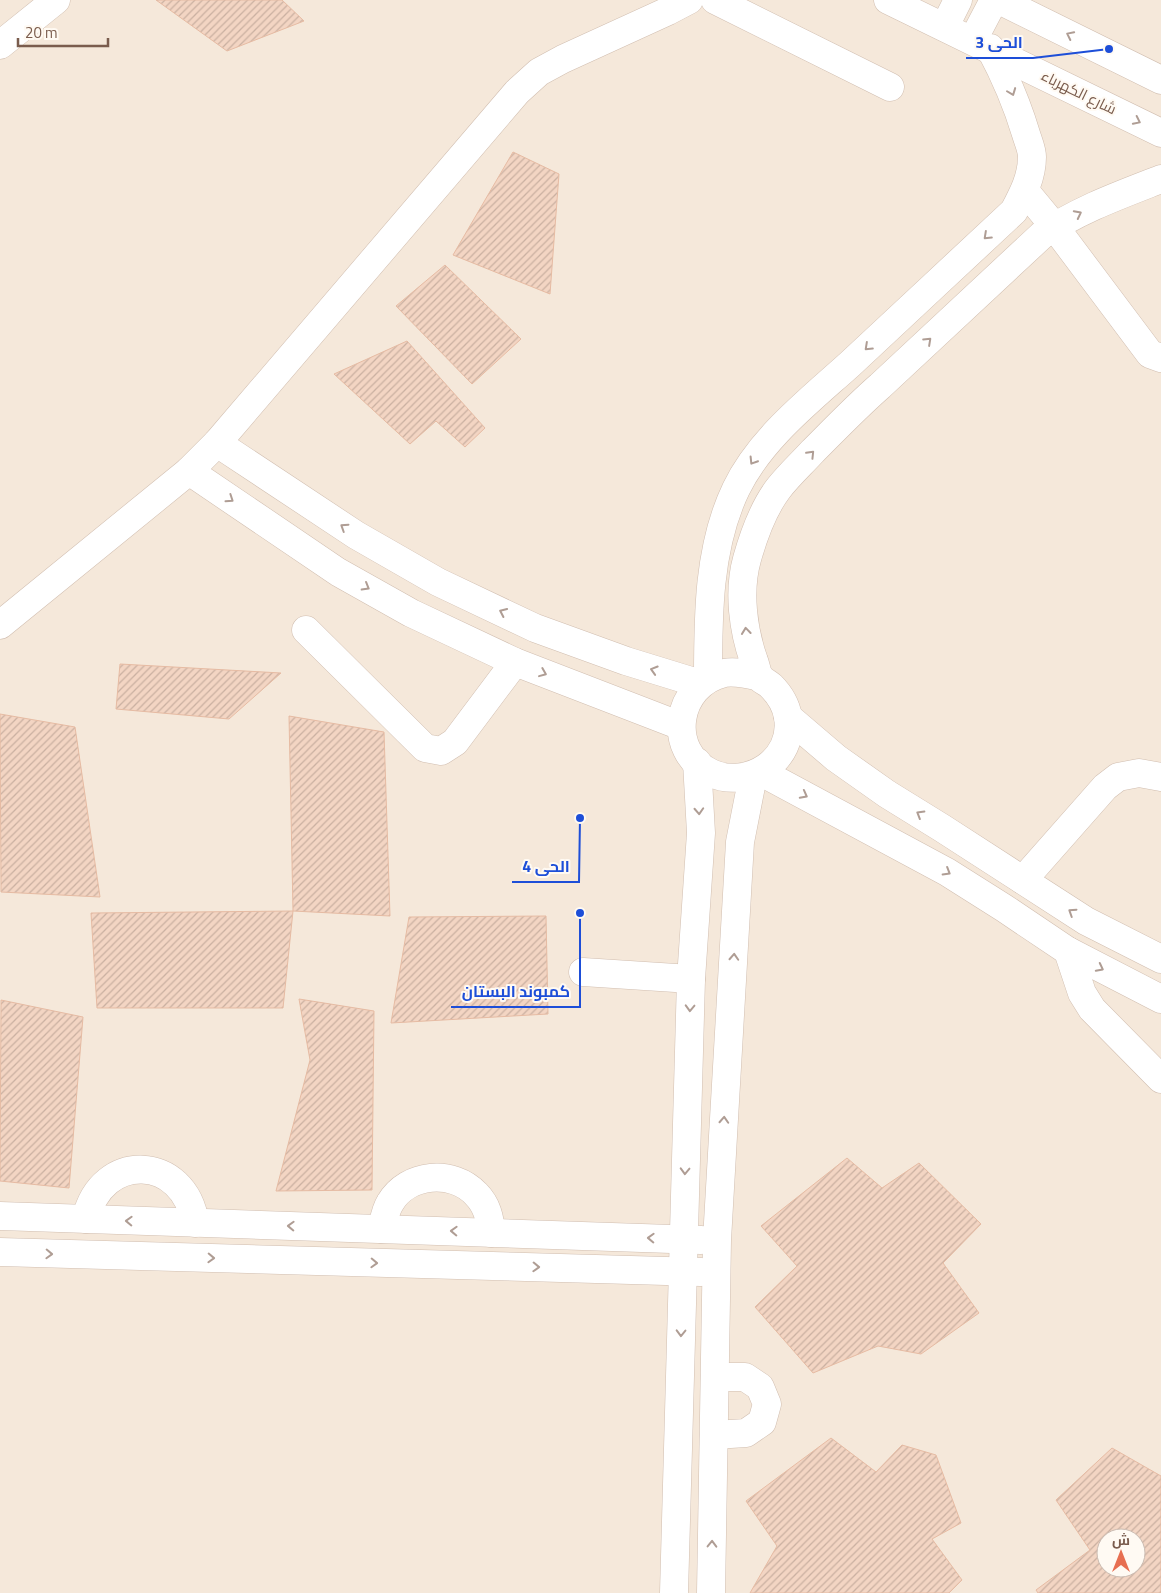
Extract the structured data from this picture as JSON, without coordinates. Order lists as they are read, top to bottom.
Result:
{
  "streets": {
    "street": ["شارع الكهرباء"]
  },
  "places": ["الحى 3", "الحى 4", "كمبوند البستان"],
  "scale_bar": "20 m",
  "north": "top"
}
